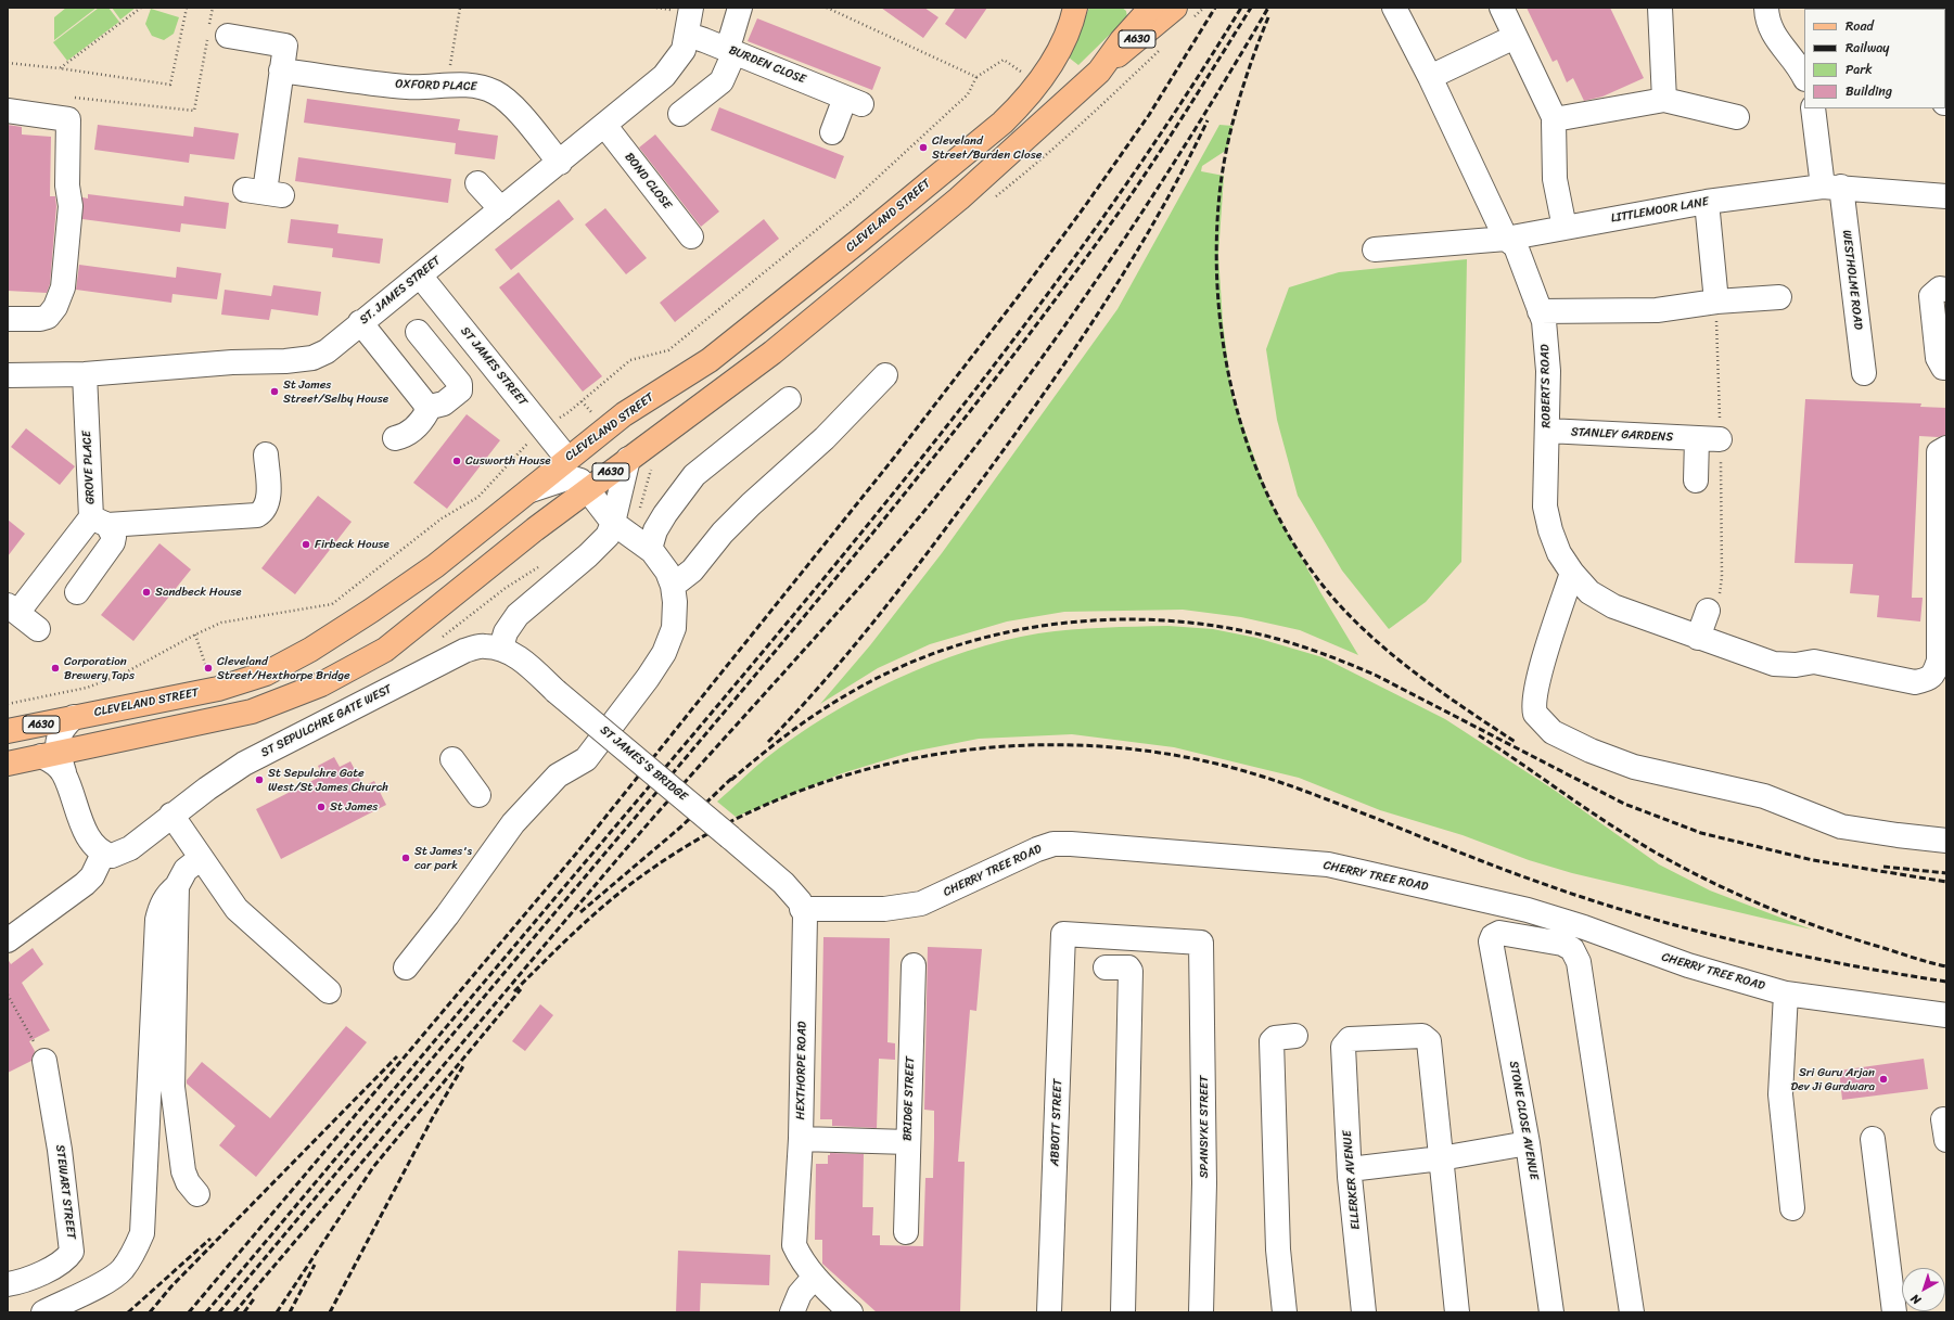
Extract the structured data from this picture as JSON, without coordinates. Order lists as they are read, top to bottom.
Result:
{
  "streets": {
    "main road": ["A630", "CLEVELAND STREET"],
    "street": [
      "BURDEN CLOSE",
      "OXFORD PLACE",
      "BOND CLOSE",
      "LITTLEMOOR LANE",
      "WESTHOLME ROAD",
      "ST. JAMES STREET",
      "ST JAMES STREET",
      "ROBERTS ROAD",
      "STANLEY GARDENS",
      "GROVE PLACE",
      "ST SEPULCHRE GATE WEST",
      "ST JAMES'S BRIDGE",
      "CHERRY TREE ROAD",
      "HEXTHORPE ROAD",
      "BRIDGE STREET",
      "STONE CLOSE AVENUE",
      "ABBOTT STREET",
      "SPANSYKE STREET",
      "ELLERKER AVENUE",
      "STEWART STREET"
    ]
  },
  "crossings": [
    ["BURDEN CLOSE", "ST. JAMES STREET"],
    ["OXFORD PLACE", "ST. JAMES STREET"],
    ["BOND CLOSE", "ST. JAMES STREET"],
    ["LITTLEMOOR LANE", "WESTHOLME ROAD"],
    ["LITTLEMOOR LANE", "ROBERTS ROAD"],
    ["CLEVELAND STREET", "ST JAMES STREET"],
    ["ST. JAMES STREET", "ST JAMES STREET"],
    ["ST. JAMES STREET", "GROVE PLACE"],
    ["ROBERTS ROAD", "STANLEY GARDENS"],
    ["ST SEPULCHRE GATE WEST", "ST JAMES'S BRIDGE"],
    ["ST JAMES'S BRIDGE", "HEXTHORPE ROAD"],
    ["CHERRY TREE ROAD", "HEXTHORPE ROAD"],
    ["ABBOTT STREET", "SPANSYKE STREET"]
  ],
  "places": [
    "Cleveland Street/Burden Close",
    "St James Street/Selby House",
    "Cusworth House",
    "Firbeck House",
    "Sandbeck House",
    "Corporation Brewery Taps",
    "Cleveland Street/Hexthorpe Bridge",
    "St Sepulchre Gate West/St James Church",
    "St James",
    "St James's car park",
    "Sri Guru Arjan Dev Ji Gurdwara"
  ],
  "legend": [
    "Road",
    "Railway",
    "Park",
    "Building"
  ],
  "north": "bottom left"
}
